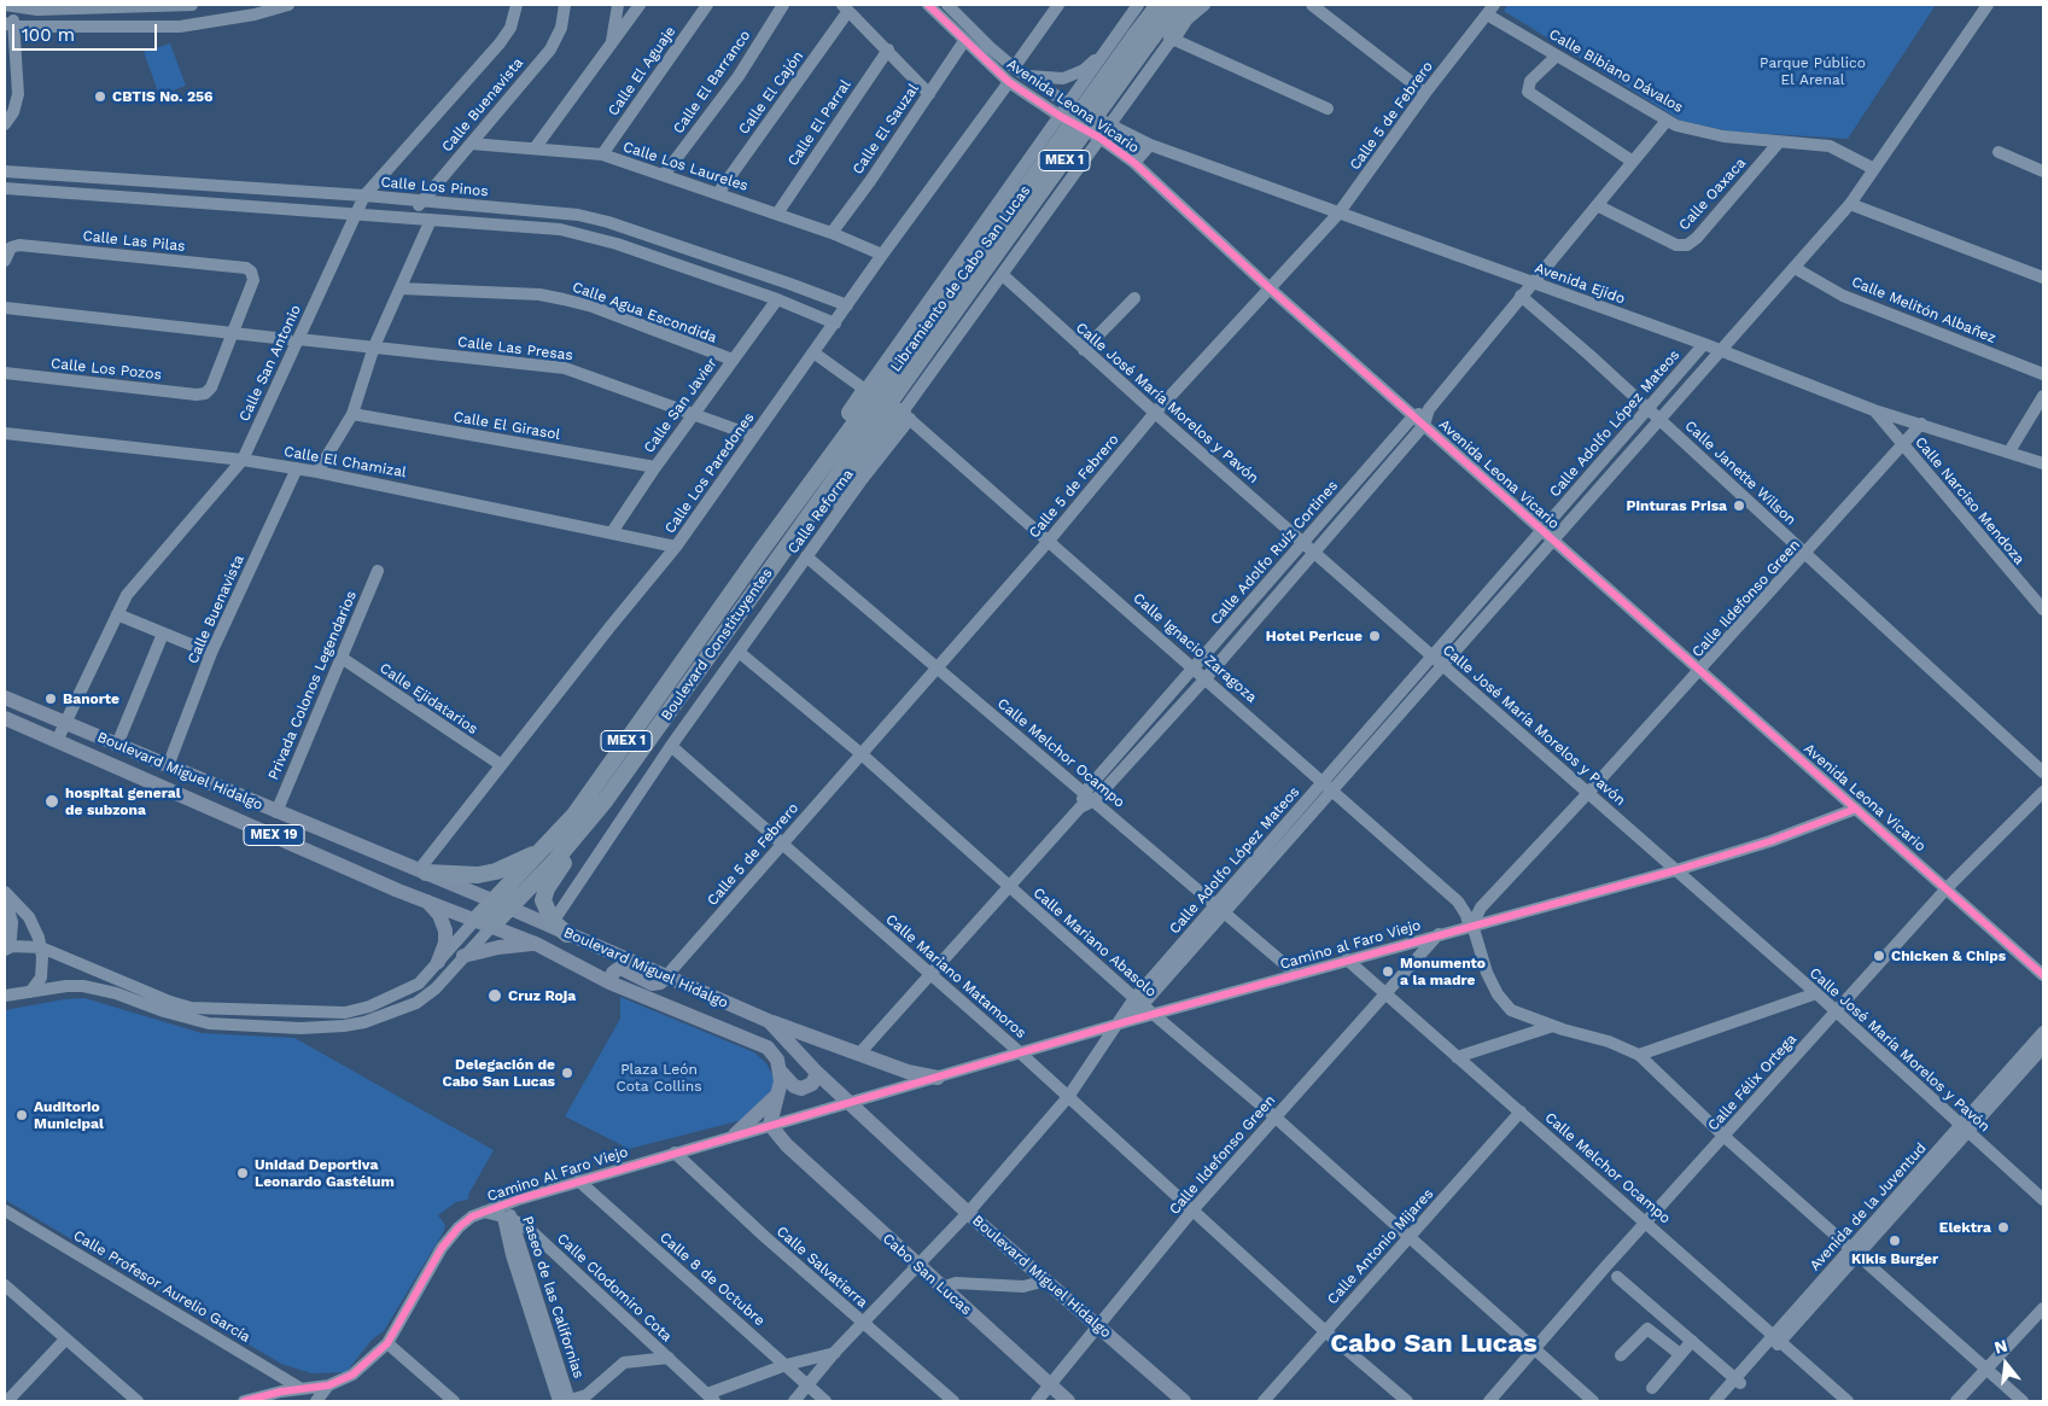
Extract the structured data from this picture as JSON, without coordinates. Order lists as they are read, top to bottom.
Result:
{
  "streets": {
    "highway": ["MEX 1", "Libramiento de Cabo San Lucas", "Boulevard Constituyentes"],
    "main road": ["Boulevard Miguel Hidalgo", "MEX 19", "Cabo San Lucas"],
    "street": [
      "Calle El Aguaje",
      "Calle Bibiano Dávalos",
      "Calle El Barranco",
      "Calle El Cajón",
      "Calle Buenavista",
      "Avenida Leona Vicario",
      "Calle 5 de Febrero",
      "Calle El Parral",
      "Calle El Sauzal",
      "Calle Los Laureles",
      "Calle Los Pinos",
      "Calle Oaxaca",
      "Calle Las Pilas",
      "Avenida Ejido",
      "Calle Melitón Albañez",
      "Calle Agua Escondida",
      "Calle Las Presas",
      "Calle San Antonio",
      "Calle Los Pozos",
      "Calle José María Morelos y Pavón",
      "Calle San Javier",
      "Calle Adolfo López Mateos",
      "Calle El Girasol",
      "Calle El Chamizal",
      "Calle Los Paredones",
      "Calle Janette Wilson",
      "Calle Narciso Mendoza",
      "Calle Reforma",
      "Calle Adolfo Ruíz Cortines",
      "Calle Ildefonso Green",
      "Calle Ignacio Zaragoza",
      "Privada Colonos Legendarios",
      "Calle Ejidatarios",
      "Calle Melchor Ocampo",
      "Calle Mariano Abasolo",
      "Camino al Faro Viejo",
      "Calle Mariano Matamoros",
      "Calle Félix Ortega",
      "Camino Al Faro Viejo",
      "Avenida de la Juventud",
      "Calle Antonio Mijares",
      "Calle Salvatierra",
      "Calle 8 de Octubre",
      "Calle Profesor Aurelio García",
      "Calle Clodomiro Cota",
      "Paseo de las Californias"
    ]
  },
  "crossings": [
    ["Calle El Aguaje", "Calle Los Laureles"],
    ["Calle Bibiano Dávalos", "Calle 5 de Febrero"],
    ["Calle Bibiano Dávalos", "Calle Oaxaca"],
    ["Calle Bibiano Dávalos", "Calle Adolfo López Mateos"],
    ["Calle Bibiano Dávalos", "Calle Adolfo Ruíz Cortines"],
    ["Calle El Barranco", "Calle Los Laureles"],
    ["Calle El Cajón", "Calle Los Laureles"],
    ["Calle Buenavista", "Calle Los Laureles"],
    ["Calle Buenavista", "Calle Los Pinos"],
    ["Calle Buenavista", "Calle El Chamizal"],
    ["Calle Buenavista", "Boulevard Miguel Hidalgo"],
    ["Avenida Leona Vicario", "Calle 5 de Febrero"],
    ["Avenida Leona Vicario", "Calle El Sauzal"],
    ["Avenida Leona Vicario", "Avenida Ejido"],
    ["Avenida Leona Vicario", "Calle Adolfo López Mateos"],
    ["Avenida Leona Vicario", "Calle Los Paredones"],
    ["Avenida Leona Vicario", "Calle Adolfo Ruíz Cortines"],
    ["Avenida Leona Vicario", "Calle Ildefonso Green"],
    ["Avenida Leona Vicario", "Boulevard Constituyentes"],
    ["Avenida Leona Vicario", "Camino al Faro Viejo"],
    ["Avenida Leona Vicario", "Calle Félix Ortega"],
    ["Calle 5 de Febrero", "Avenida Ejido"],
    ["Calle 5 de Febrero", "Calle José María Morelos y Pavón"],
    ["Calle 5 de Febrero", "Calle Ignacio Zaragoza"],
    ["Calle 5 de Febrero", "Calle Melchor Ocampo"],
    ["Calle 5 de Febrero", "Boulevard Miguel Hidalgo"],
    ["Calle 5 de Febrero", "Calle Mariano Abasolo"],
    ["Calle 5 de Febrero", "Calle Mariano Matamoros"],
    ["Calle El Parral", "Calle Los Laureles"],
    ["Calle El Sauzal", "Calle Los Laureles"],
    ["Calle Los Laureles", "Calle Los Paredones"],
    ["Calle Los Pinos", "Calle San Antonio"],
    ["Calle Los Pinos", "Calle Los Paredones"],
    ["Calle Oaxaca", "Calle Adolfo Ruíz Cortines"],
    ["Calle Las Pilas", "Calle Las Presas"],
    ["Calle Las Pilas", "Calle Los Pozos"],
    ["Libramiento de Cabo San Lucas", "Boulevard Constituyentes"],
    ["Avenida Ejido", "Calle Adolfo López Mateos"],
    ["Avenida Ejido", "Calle Narciso Mendoza"],
    ["Avenida Ejido", "Calle Adolfo Ruíz Cortines"],
    ["Avenida Ejido", "Calle Ildefonso Green"],
    ["Avenida Ejido", "Boulevard Constituyentes"],
    ["Calle Melitón Albañez", "Calle Adolfo López Mateos"],
    ["Calle Agua Escondida", "Calle San Javier"],
    ["Calle Las Presas", "Calle San Antonio"],
    ["Calle Las Presas", "Calle Los Pozos"],
    ["Calle Las Presas", "Calle San Javier"],
    ["Calle Las Presas", "Calle Los Paredones"],
    ["Calle San Antonio", "Calle El Chamizal"],
    ["Calle San Antonio", "Boulevard Miguel Hidalgo"],
    ["Calle José María Morelos y Pavón", "Calle Adolfo López Mateos"],
    ["Calle José María Morelos y Pavón", "Calle Adolfo Ruíz Cortines"],
    ["Calle José María Morelos y Pavón", "Calle Ildefonso Green"],
    ["Calle José María Morelos y Pavón", "Boulevard Constituyentes"],
    ["Calle José María Morelos y Pavón", "Camino al Faro Viejo"],
    ["Calle José María Morelos y Pavón", "Calle Félix Ortega"],
    ["Calle José María Morelos y Pavón", "Avenida de la Juventud"],
    ["Calle San Javier", "Calle El Girasol"],
    ["Calle San Javier", "Calle El Chamizal"],
    ["Calle Adolfo López Mateos", "Calle Janette Wilson"],
    ["Calle Adolfo López Mateos", "Calle Ignacio Zaragoza"],
    ["Calle Adolfo López Mateos", "Calle Melchor Ocampo"],
    ["Calle Adolfo López Mateos", "Boulevard Miguel Hidalgo"],
    ["Calle Adolfo López Mateos", "Calle Mariano Abasolo"],
    ["Calle Adolfo López Mateos", "Camino al Faro Viejo"],
    ["Calle Adolfo López Mateos", "Calle Mariano Matamoros"],
    ["Calle Adolfo López Mateos", "Calle Salvatierra"],
    ["Calle Adolfo López Mateos", "Cabo San Lucas"],
    ["Calle Adolfo López Mateos", "Calle 8 de Octubre"],
    ["Calle El Chamizal", "Calle Los Paredones"],
    ["Calle Los Paredones", "Calle Ejidatarios"],
    ["Calle Los Paredones", "Boulevard Miguel Hidalgo"],
    ["Calle Janette Wilson", "Calle Adolfo Ruíz Cortines"],
    ["Calle Janette Wilson", "Calle Ildefonso Green"],
    ["Calle Narciso Mendoza", "Calle Ildefonso Green"],
    ["Calle Reforma", "Boulevard Constituyentes"],
    ["Calle Reforma", "Calle Ignacio Zaragoza"],
    ["Calle Reforma", "Calle Melchor Ocampo"],
    ["Calle Reforma", "Calle Mariano Abasolo"],
    ["Calle Reforma", "Calle Mariano Matamoros"],
    ["Calle Adolfo Ruíz Cortines", "Calle Ignacio Zaragoza"],
    ["Calle Adolfo Ruíz Cortines", "Calle Melchor Ocampo"],
    ["Calle Adolfo Ruíz Cortines", "Calle Mariano Abasolo"],
    ["Calle Adolfo Ruíz Cortines", "Calle Mariano Matamoros"],
    ["Calle Ildefonso Green", "Calle Ignacio Zaragoza"],
    ["Calle Ildefonso Green", "Calle Melchor Ocampo"],
    ["Calle Ildefonso Green", "Boulevard Miguel Hidalgo"],
    ["Calle Ildefonso Green", "Calle Mariano Abasolo"],
    ["Calle Ildefonso Green", "Camino al Faro Viejo"],
    ["Calle Ildefonso Green", "Calle Mariano Matamoros"],
    ["Calle Ildefonso Green", "Cabo San Lucas"],
    ["Boulevard Constituyentes", "Calle Ignacio Zaragoza"],
    ["Boulevard Constituyentes", "Boulevard Miguel Hidalgo"],
    ["Calle Ignacio Zaragoza", "Camino al Faro Viejo"],
    ["Calle Ignacio Zaragoza", "Calle Félix Ortega"],
    ["Calle Ignacio Zaragoza", "Avenida de la Juventud"],
    ["Privada Colonos Legendarios", "Calle Ejidatarios"],
    ["Privada Colonos Legendarios", "Boulevard Miguel Hidalgo"],
    ["Calle Melchor Ocampo", "Camino al Faro Viejo"],
    ["Calle Melchor Ocampo", "Calle Félix Ortega"],
    ["Calle Melchor Ocampo", "Avenida de la Juventud"],
    ["Calle Melchor Ocampo", "Calle Antonio Mijares"],
    ["Boulevard Miguel Hidalgo", "Camino al Faro Viejo"],
    ["Boulevard Miguel Hidalgo", "Camino Al Faro Viejo"],
    ["Calle Mariano Abasolo", "Camino al Faro Viejo"],
    ["Calle Mariano Abasolo", "Calle Félix Ortega"],
    ["Calle Mariano Abasolo", "Calle Antonio Mijares"],
    ["Camino al Faro Viejo", "Calle Mariano Matamoros"],
    ["Camino al Faro Viejo", "Camino Al Faro Viejo"],
    ["Calle Mariano Matamoros", "Calle Antonio Mijares"],
    ["Camino Al Faro Viejo", "Calle Salvatierra"],
    ["Camino Al Faro Viejo", "Cabo San Lucas"],
    ["Camino Al Faro Viejo", "Calle 8 de Octubre"],
    ["Camino Al Faro Viejo", "Calle Profesor Aurelio García"],
    ["Camino Al Faro Viejo", "Calle Clodomiro Cota"],
    ["Camino Al Faro Viejo", "Paseo de las Californias"],
    ["Calle Clodomiro Cota", "Paseo de las Californias"]
  ],
  "districts": ["Cabo San Lucas"],
  "parks": ["Parque Público El Arenal", "Plaza León Cota Collins"],
  "places": [
    "CBTIS No. 256",
    "Pinturas Prisa",
    "Hotel Pericue",
    "Banorte",
    "hospital general de subzona",
    "Chicken & Chips",
    "Monumento a la madre",
    "Cruz Roja",
    "Delegación de Cabo San Lucas",
    "Auditorio Municipal",
    "Unidad Deportiva Leonardo Gastélum",
    "Elektra",
    "Kikis Burger"
  ],
  "scale_bar": "100 m",
  "north": "top"
}
